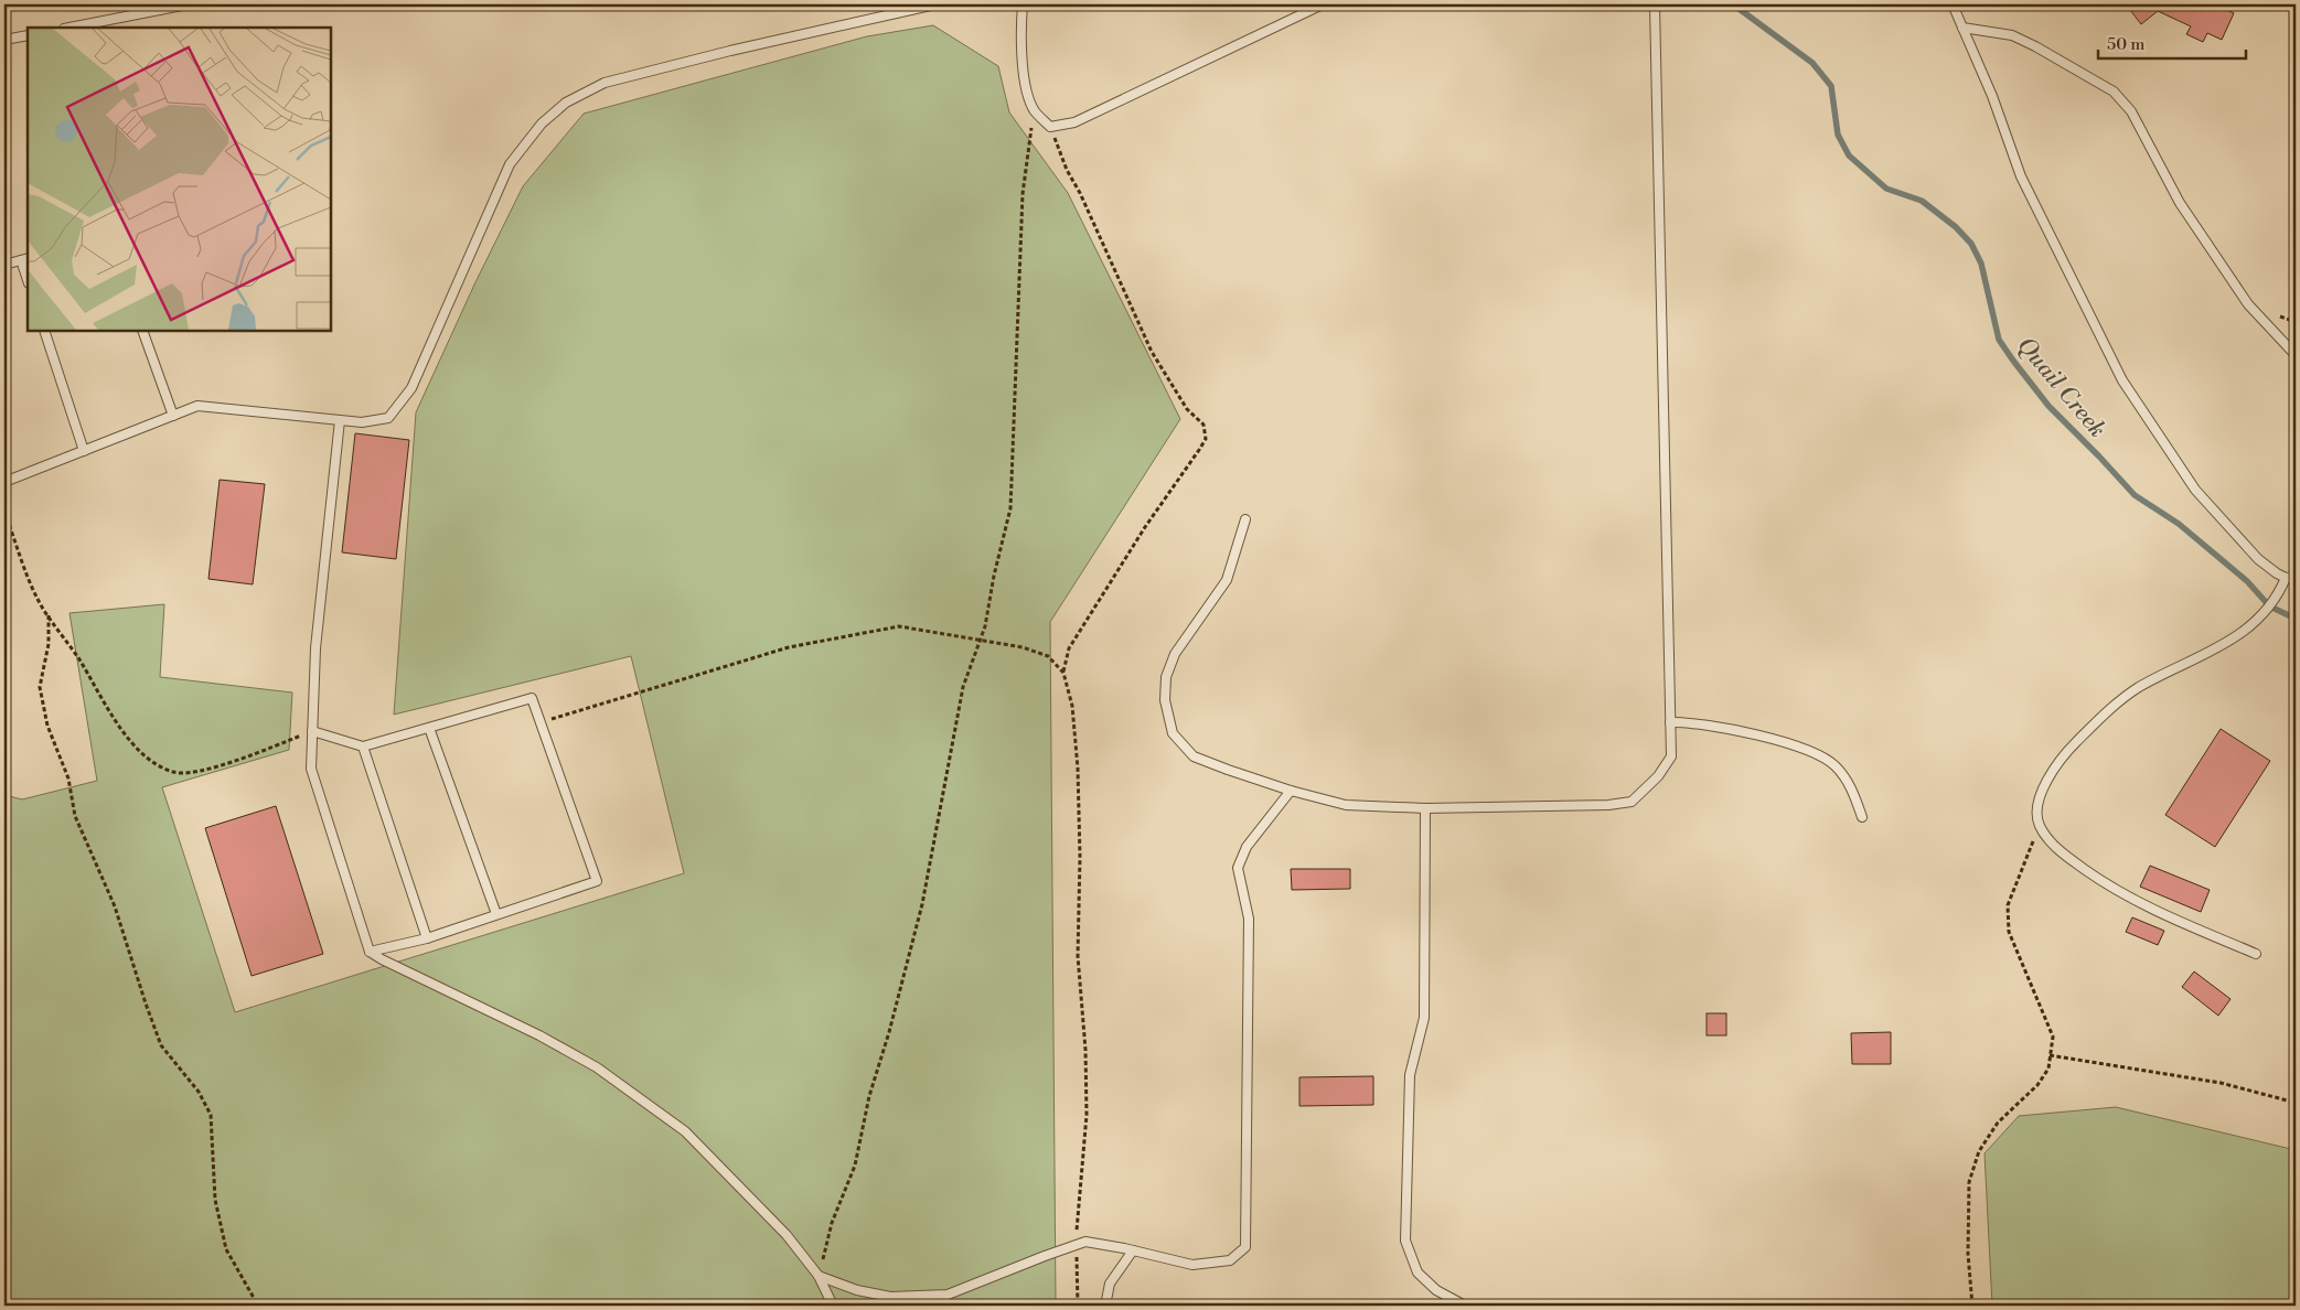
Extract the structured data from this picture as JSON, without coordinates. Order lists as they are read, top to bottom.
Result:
{
  "water": ["Quail Creek"],
  "scale_bar": "50 m"
}
